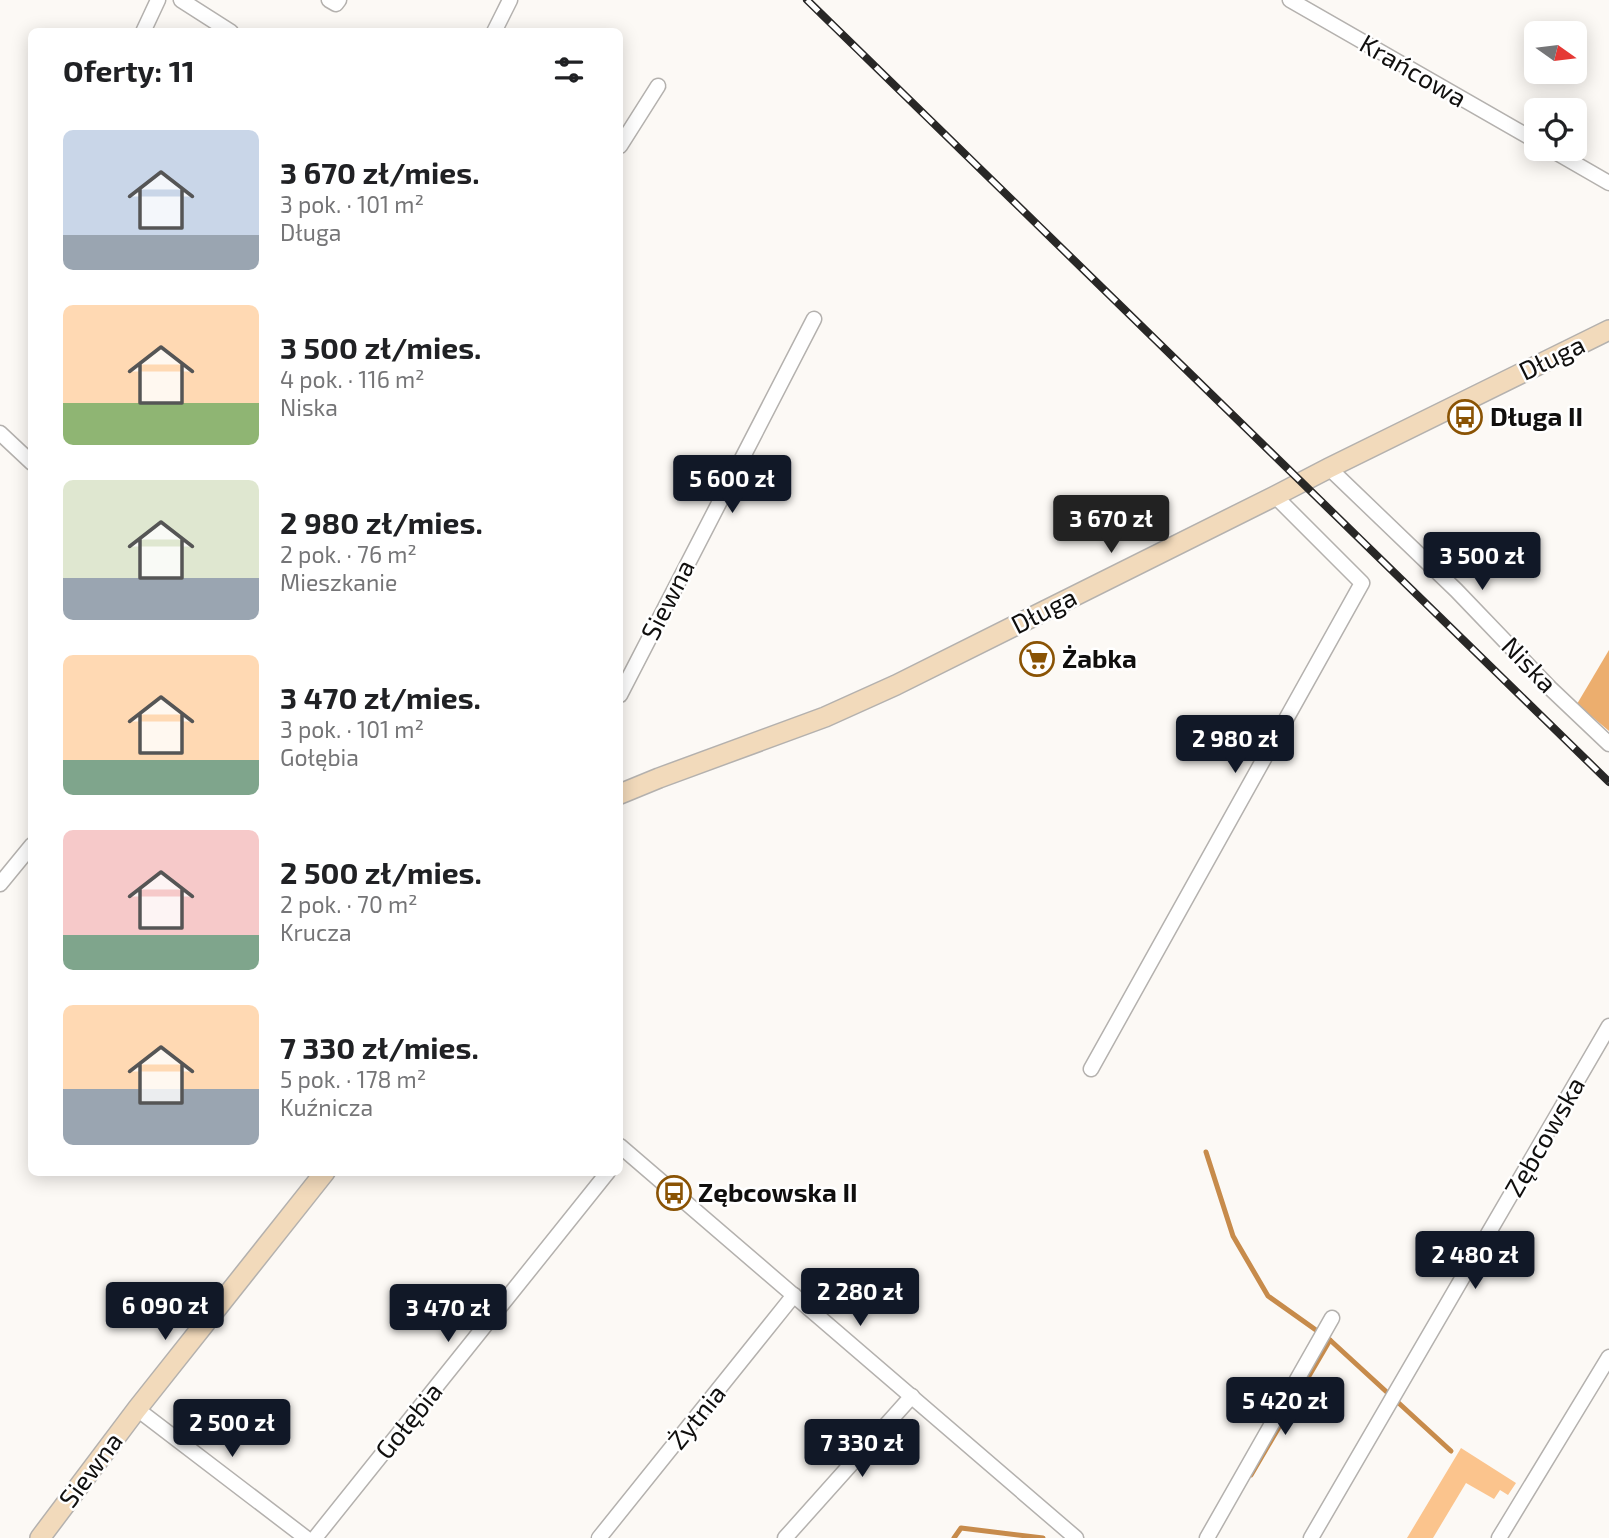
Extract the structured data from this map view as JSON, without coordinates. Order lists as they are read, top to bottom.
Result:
{
  "streets": {
    "street": [
      "Krańcowa",
      "Długa",
      "Siewna",
      "Niska",
      "Zębcowska",
      "Żytnia",
      "Gołębia"
    ]
  },
  "crossings": [
    ["Długa", "Niska"]
  ],
  "places": {
    "bus stop": ["Długa II", "Zębcowska II"],
    "supermarket": ["Żabka"]
  },
  "north": "right",
  "page": {
    "heading": "Oferty: 11",
    "list": [
      {
        "name": "3 670 zł/mies.",
        "note": "3 pok. · 101 m² · Długa"
      },
      {
        "name": "3 500 zł/mies.",
        "note": "4 pok. · 116 m² · Niska"
      },
      {
        "name": "2 980 zł/mies.",
        "note": "2 pok. · 76 m² · Mieszkanie"
      },
      {
        "name": "3 470 zł/mies.",
        "note": "3 pok. · 101 m² · Gołębia"
      },
      {
        "name": "2 500 zł/mies.",
        "note": "2 pok. · 70 m² · Krucza"
      },
      {
        "name": "7 330 zł/mies.",
        "note": "5 pok. · 178 m² · Kuźnicza"
      }
    ],
    "price": [
      "5 600 zł",
      "3 670 zł",
      "3 500 zł",
      "2 980 zł",
      "2 480 zł",
      "2 280 zł",
      "6 090 zł",
      "3 470 zł",
      "5 420 zł",
      "2 500 zł",
      "7 330 zł"
    ]
  }
}
